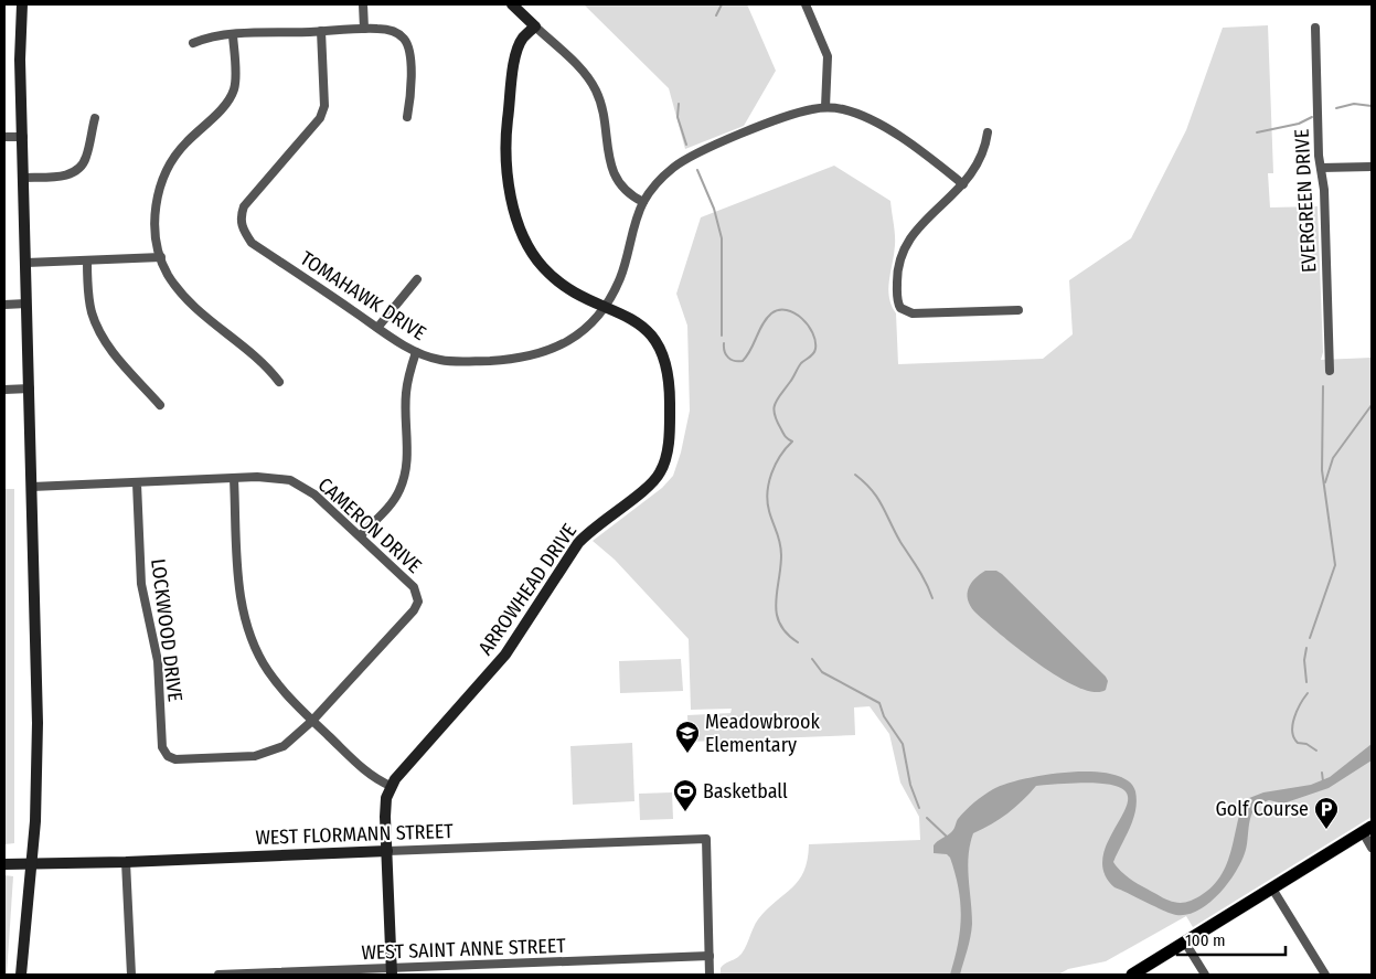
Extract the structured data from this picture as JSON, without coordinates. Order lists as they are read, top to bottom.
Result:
{
  "streets": {
    "street": [
      "EVERGREEN DRIVE",
      "TOMAHAWK DRIVE",
      "CAMERON DRIVE",
      "ARROWHEAD DRIVE",
      "LOCKWOOD DRIVE",
      "WEST FLORMANN STREET",
      "WEST SAINT ANNE STREET"
    ]
  },
  "crossings": [
    ["TOMAHAWK DRIVE", "ARROWHEAD DRIVE"],
    ["CAMERON DRIVE", "LOCKWOOD DRIVE"],
    ["WEST FLORMANN STREET", "WEST SAINT ANNE STREET"]
  ],
  "places": {
    "school or university": ["Meadowbrook Elementary"],
    "sports": ["Basketball"],
    "parking": ["Golf Course"]
  },
  "scale_bar": "100 m"
}
